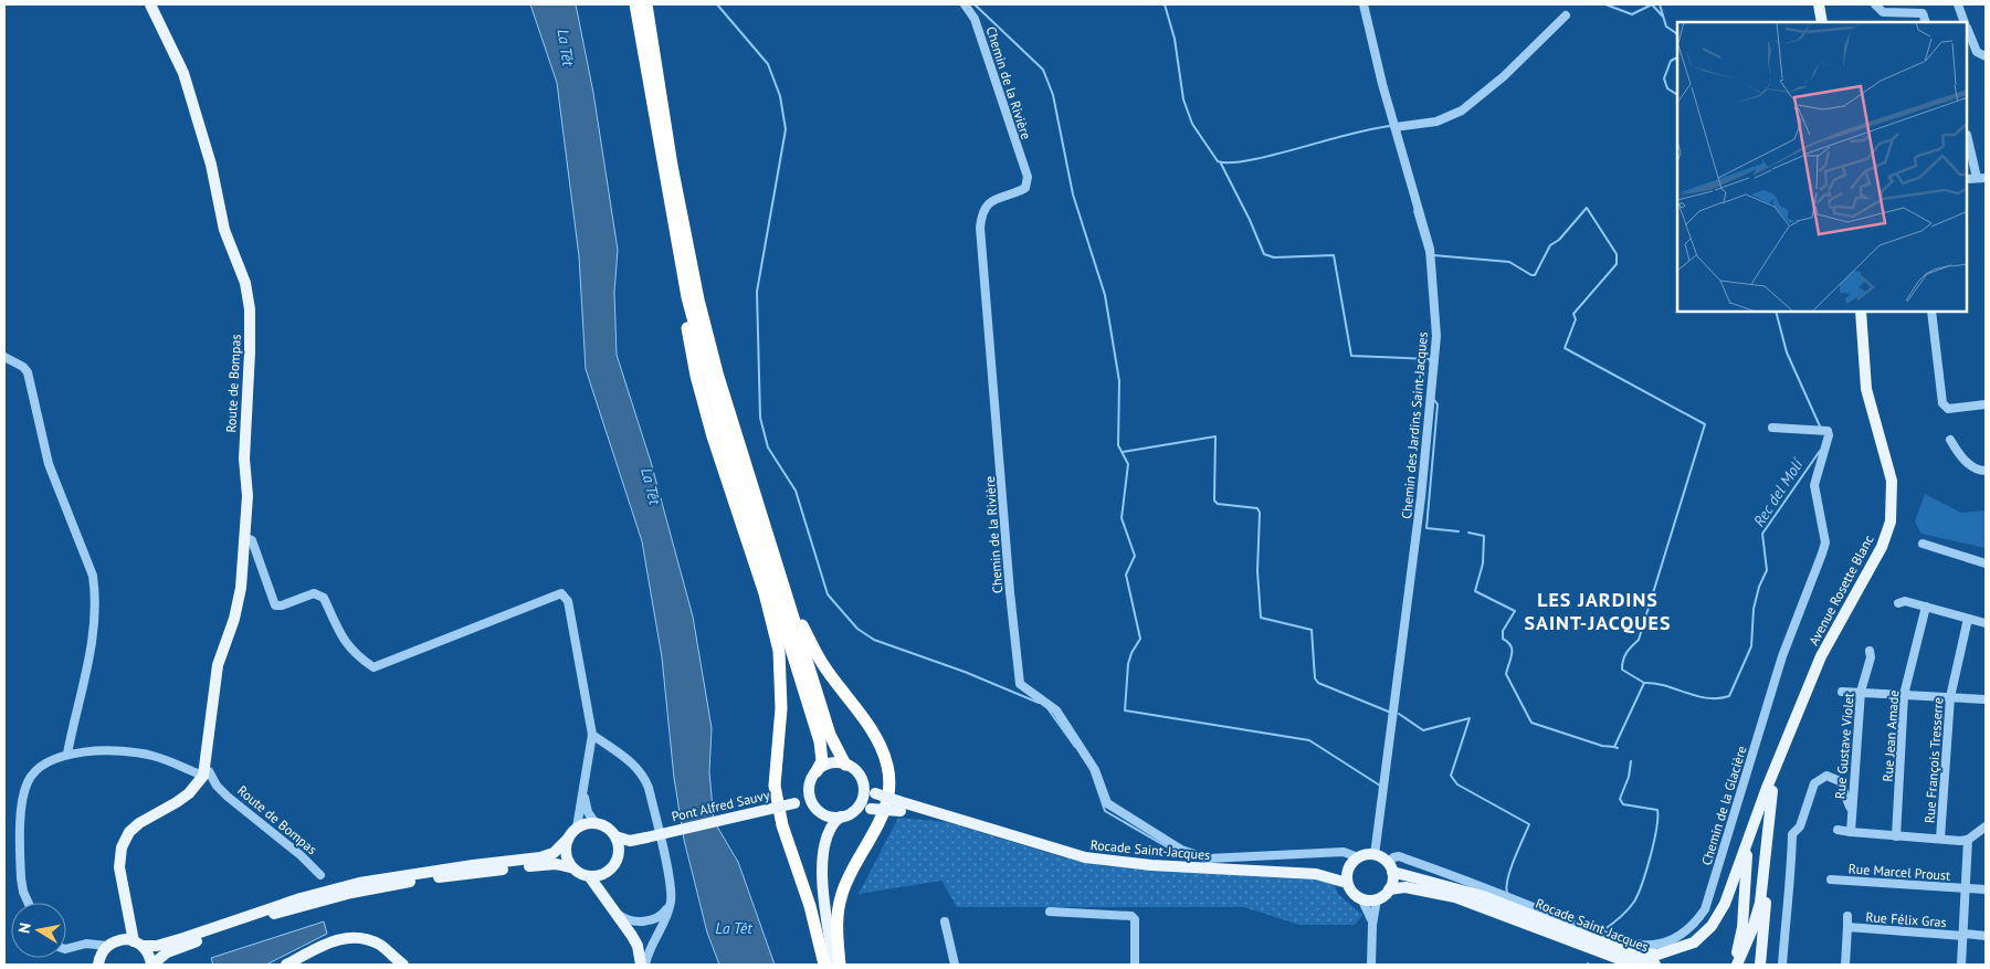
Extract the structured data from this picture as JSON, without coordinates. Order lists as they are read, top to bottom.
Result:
{
  "streets": {
    "main road": [
      "Route de Bompas",
      "Avenue Rosette Blanc",
      "Pont Alfred Sauvy",
      "Rocade Saint-Jacques"
    ],
    "street": [
      "Chemin de la Rivière",
      "Chemin des Jardins Saint-Jacques",
      "Rue Jean Amade",
      "Rue Gustave Violet",
      "Rue François Tresserre",
      "Chemin de la Glacière",
      "Rue Marcel Proust",
      "Rue Félix Gras"
    ]
  },
  "crossings": [
    ["Chemin de la Rivière", "Chemin des Jardins Saint-Jacques"],
    ["Chemin de la Rivière", "Chemin de la Glacière"],
    ["Chemin de la Rivière", "Rocade Saint-Jacques"],
    ["Chemin des Jardins Saint-Jacques", "Chemin de la Glacière"],
    ["Chemin des Jardins Saint-Jacques", "Rocade Saint-Jacques"],
    ["Chemin de la Glacière", "Rocade Saint-Jacques"]
  ],
  "districts": ["LES JARDINS SAINT-JACQUES"],
  "water": ["La Têt", "Rec del Molí"],
  "north": "left"
}
